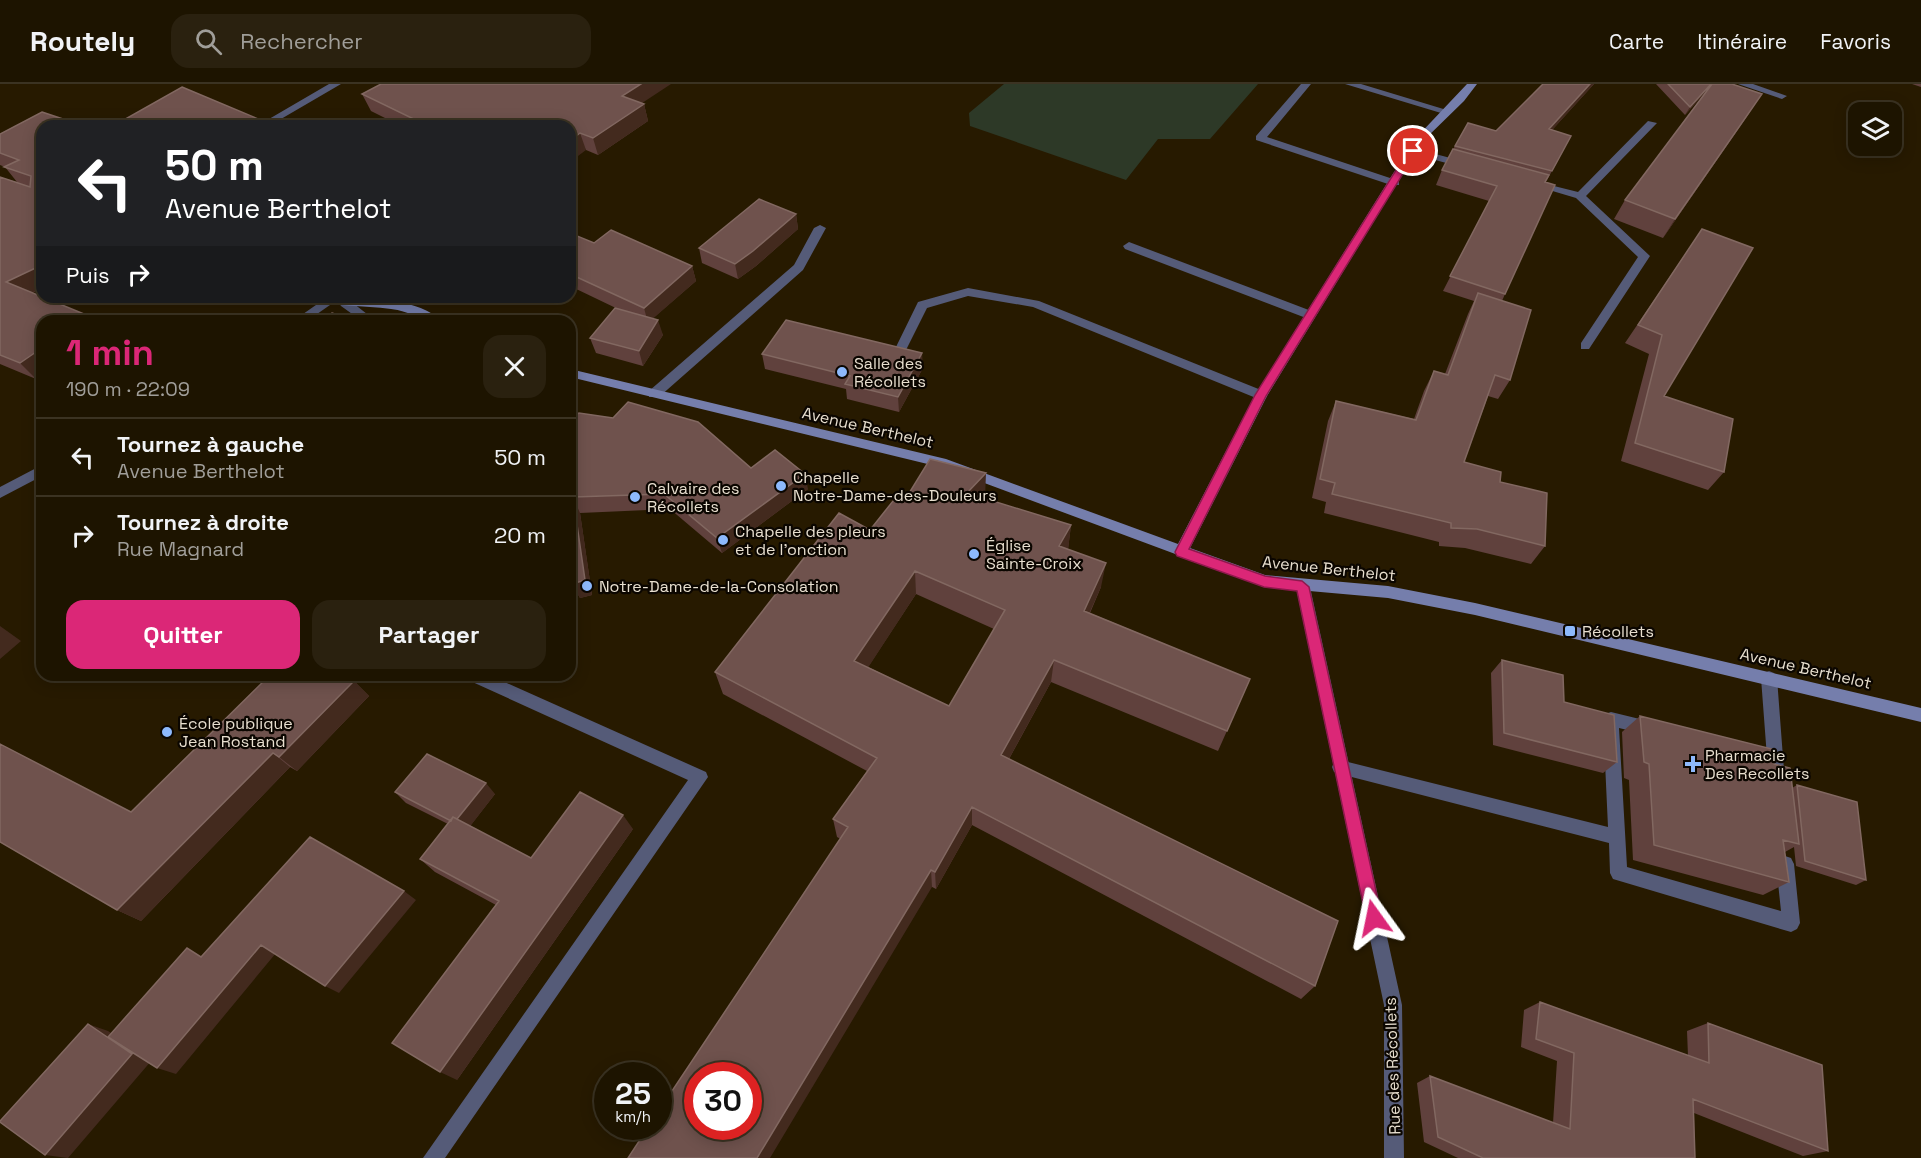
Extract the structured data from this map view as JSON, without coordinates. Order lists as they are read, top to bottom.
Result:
{
  "streets": {
    "main road": ["Avenue Berthelot"],
    "street": ["Rue des Récollets"]
  },
  "crossings": [
    ["Avenue Berthelot", "Rue des Récollets"]
  ],
  "places": {
    "other": [
      "Salle des Récollets",
      "Chapelle Notre-Dame-des-Douleurs",
      "Calvaire des Récollets",
      "Chapelle des pleurs et de l'onction",
      "Église Sainte-Croix",
      "Notre-Dame-de-la-Consolation",
      "École publique Jean Rostand"
    ],
    "transit": ["Récollets"],
    "health": ["Pharmacie Des Recollets"]
  },
  "page": {
    "header": "Routely",
    "search": "Rechercher",
    "nav": ["Carte", "Itinéraire", "Favoris"],
    "turn": ["50 m", "Avenue Berthelot"],
    "then": "Puis",
    "heading": ["1 min", "190 m · 22:09"],
    "list": [
      {
        "name": "Tournez à gauche",
        "note": "Avenue Berthelot",
        "value": "50 m"
      },
      {
        "name": "Tournez à droite",
        "note": "Rue Magnard",
        "value": "20 m"
      }
    ],
    "buttons": ["Quitter", "Partager"],
    "speed": "25 km/h",
    "limit": "30"
  }
}
